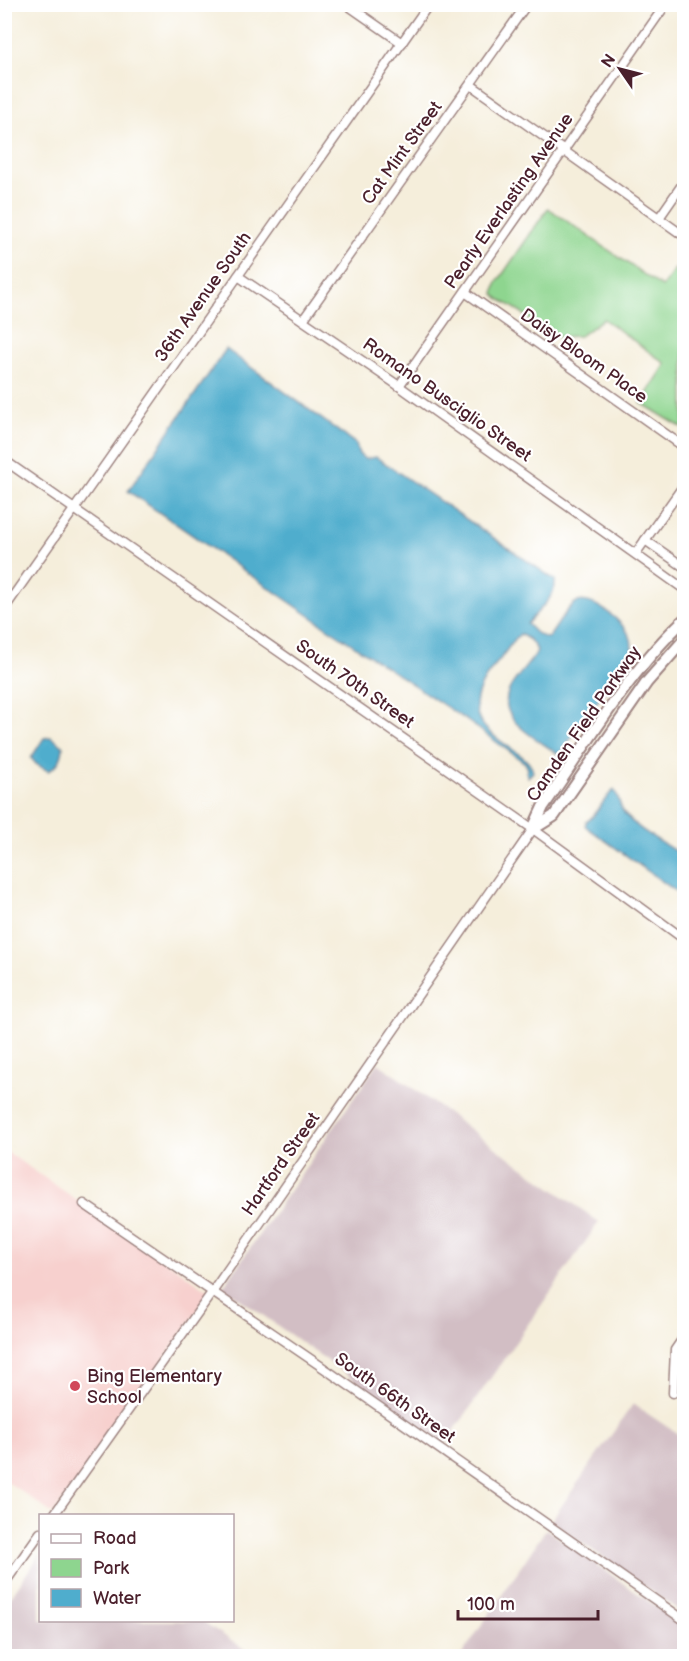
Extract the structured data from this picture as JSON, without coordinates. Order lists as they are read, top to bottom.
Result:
{
  "streets": {
    "street": [
      "Cat Mint Street",
      "Pearly Everlasting Avenue",
      "36th Avenue South",
      "Daisy Bloom Place",
      "Romano Busciglio Street",
      "South 70th Street",
      "Camden Field Parkway",
      "Hartford Street",
      "South 66th Street"
    ]
  },
  "crossings": [
    ["Cat Mint Street", "Romano Busciglio Street"],
    ["Pearly Everlasting Avenue", "Daisy Bloom Place"],
    ["Pearly Everlasting Avenue", "Romano Busciglio Street"],
    ["36th Avenue South", "Romano Busciglio Street"],
    ["36th Avenue South", "South 70th Street"],
    ["South 70th Street", "Camden Field Parkway"],
    ["South 70th Street", "Hartford Street"],
    ["Camden Field Parkway", "Hartford Street"],
    ["Hartford Street", "South 66th Street"]
  ],
  "places": ["Bing Elementary School"],
  "legend": ["Road", "Park", "Water"],
  "scale_bar": "100 m",
  "north": "top left"
}
